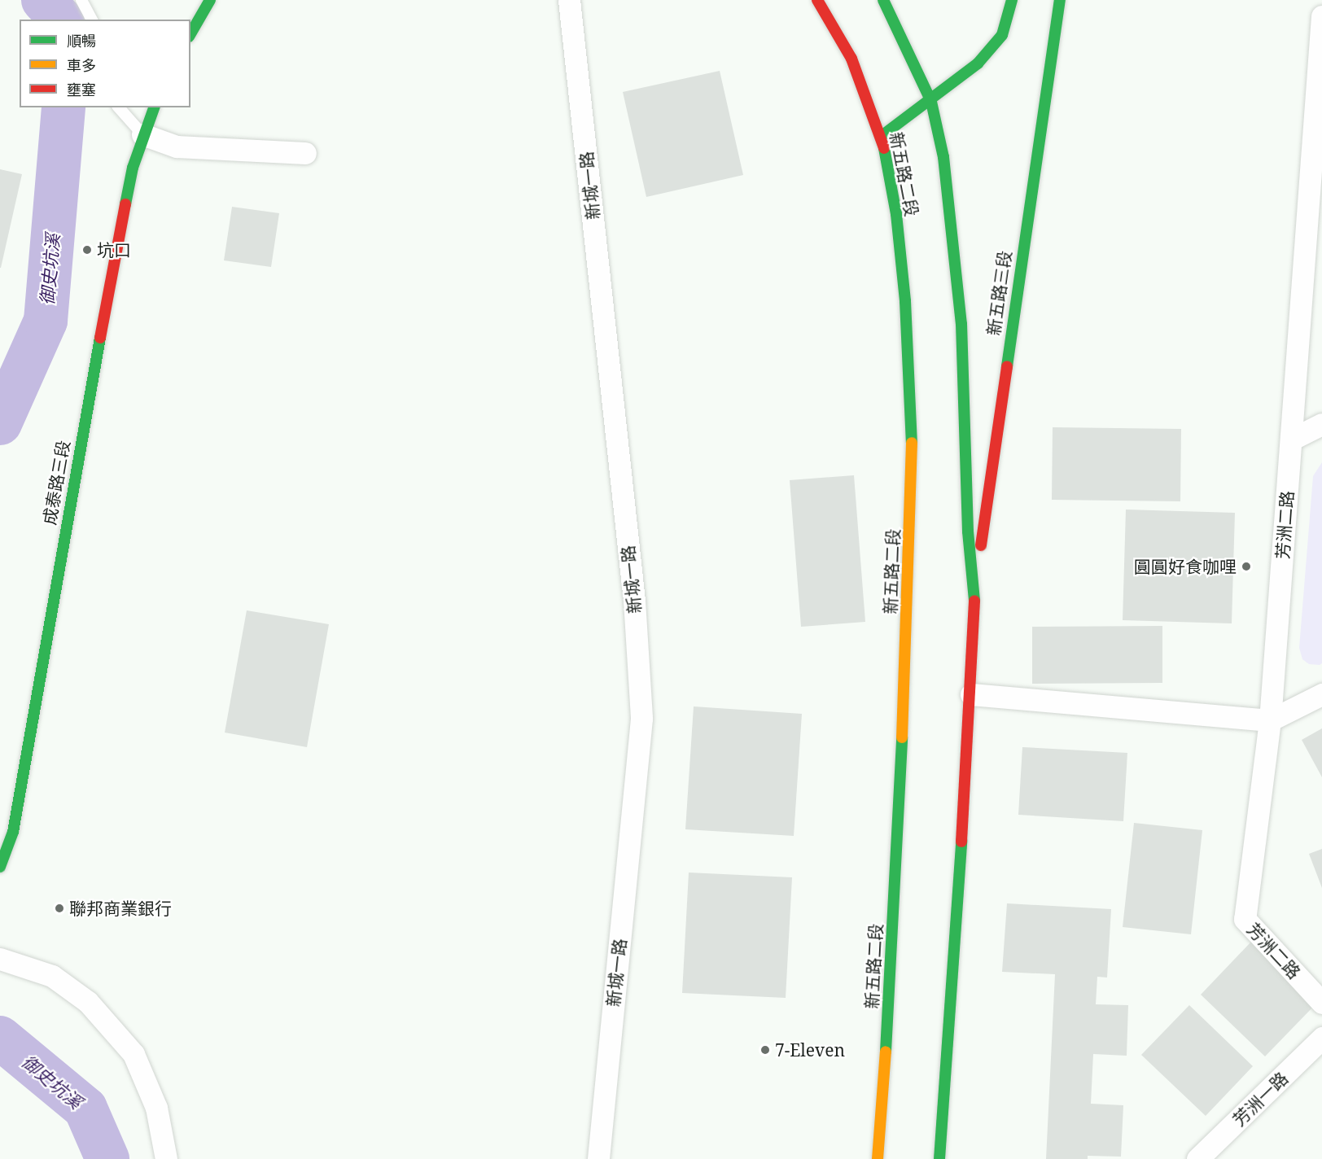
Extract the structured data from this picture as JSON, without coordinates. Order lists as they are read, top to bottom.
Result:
{
  "streets": {
    "main road": ["新五路二段", "新五路三段", "成泰路三段"],
    "street": ["新城一路", "芳洲二路", "芳洲一路"]
  },
  "water": ["御史坑溪"],
  "places": [
    "坑口",
    "圓圓好食咖哩",
    "聯邦商業銀行",
    "7-Eleven"
  ],
  "legend": ["順暢", "車多", "壅塞"]
}
